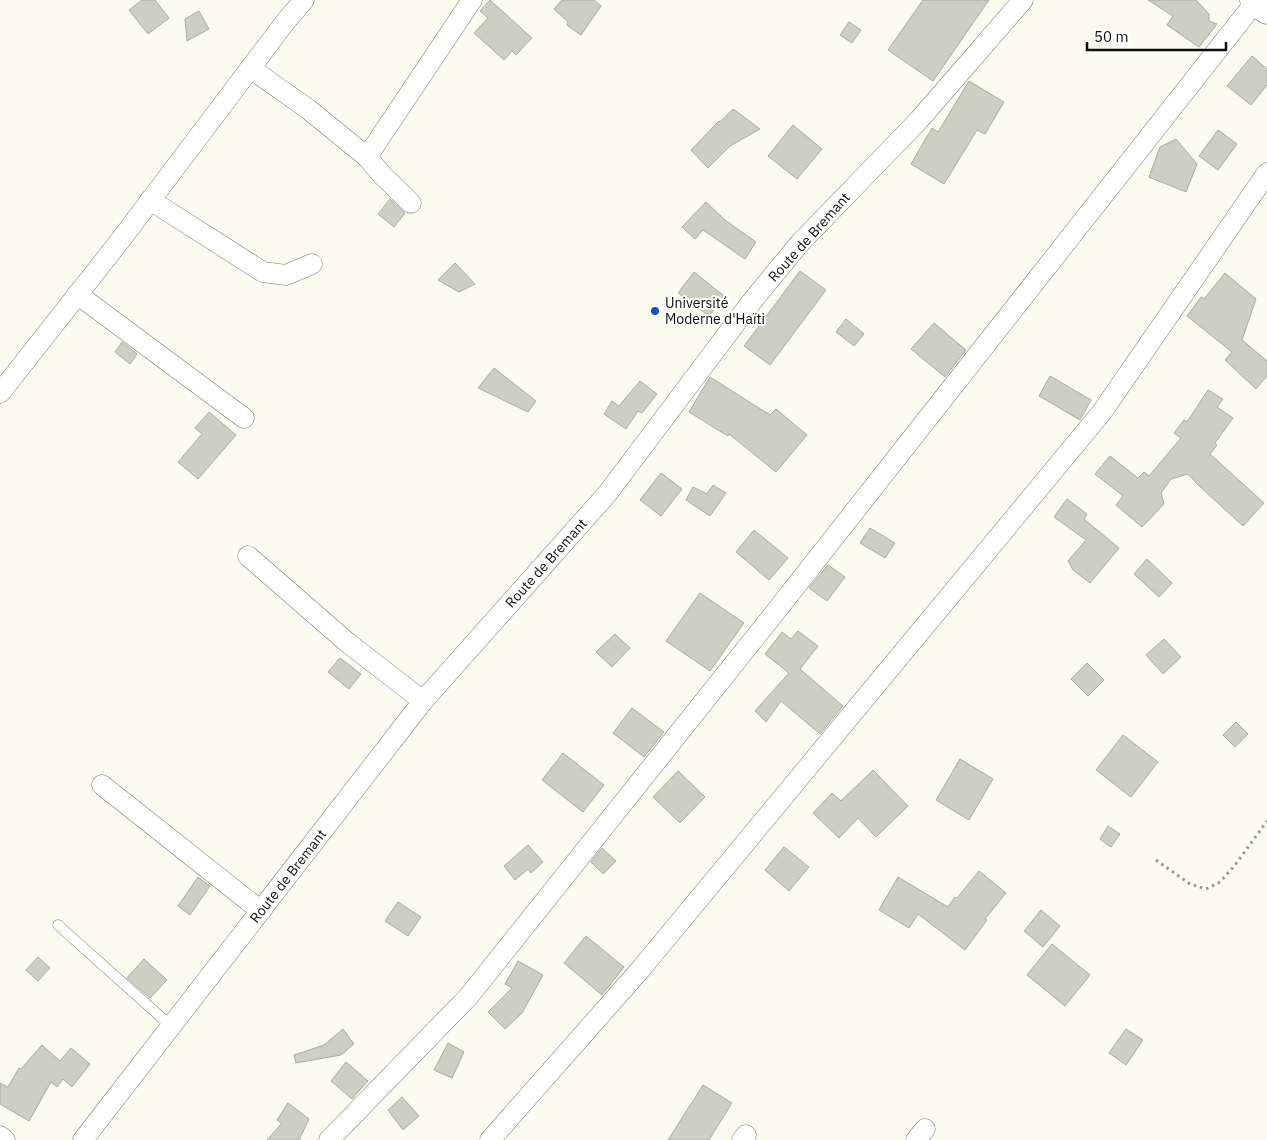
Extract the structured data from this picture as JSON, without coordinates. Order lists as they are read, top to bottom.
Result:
{
  "streets": {
    "street": ["Route de Bremant"]
  },
  "places": ["Université Moderne d'Haïti"],
  "scale_bar": "50 m"
}
